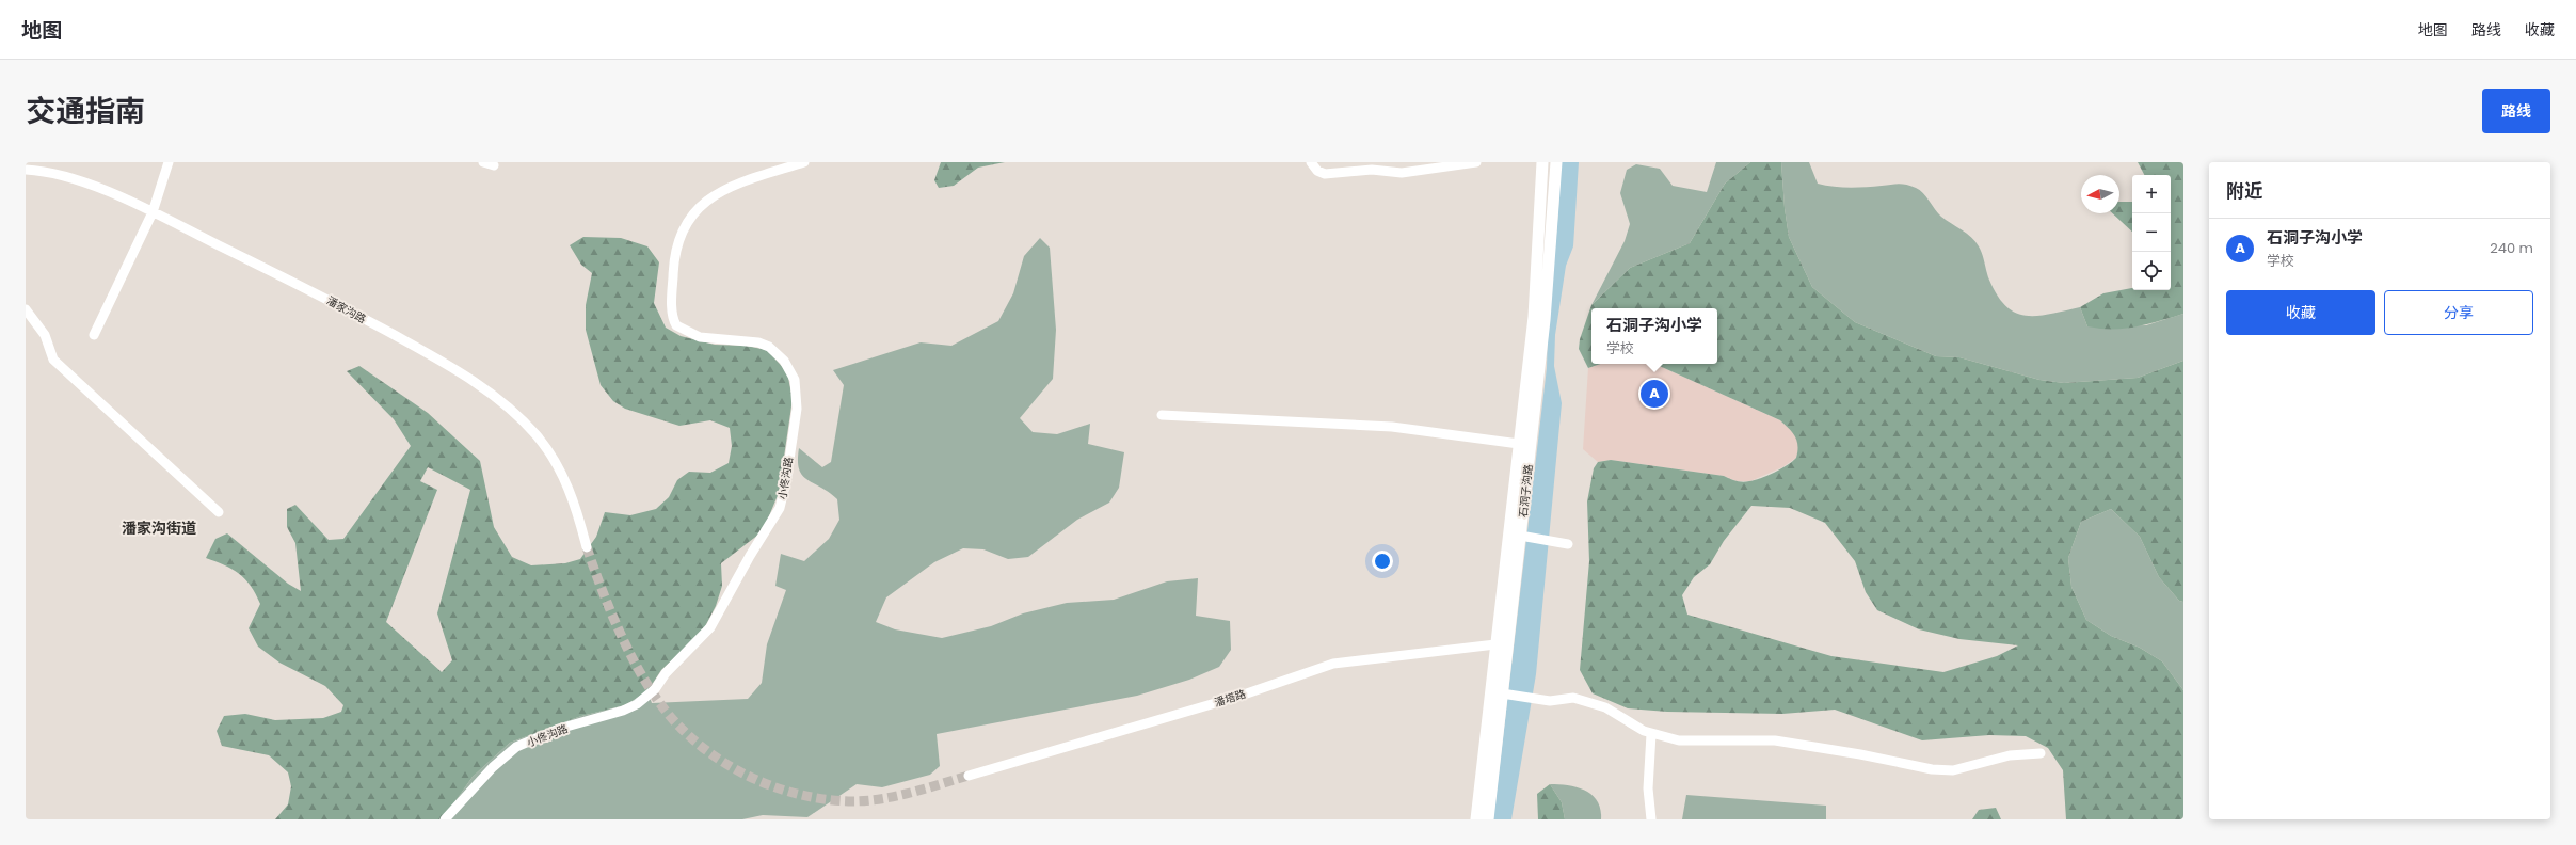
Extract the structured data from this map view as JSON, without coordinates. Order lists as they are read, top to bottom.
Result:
{
  "streets": {
    "main road": ["石洞子沟路"],
    "street": ["潘家沟路", "小佟沟路", "潘塔路"]
  },
  "crossings": [
    ["石洞子沟路", "潘塔路"]
  ],
  "districts": ["潘家沟街道"],
  "north": "left",
  "page": {
    "header": "地图",
    "nav": ["地图", "路线", "收藏"],
    "title": "交通指南",
    "buttons": [
      "路线",
      ["收藏", "分享"]
    ],
    "heading": "附近",
    "map_buttons": ["+", "−"],
    "list": [
      {
        "mark": "A",
        "name": "石洞子沟小学",
        "note": "学校",
        "value": "240 m"
      }
    ],
    "popup": ["石洞子沟小学", "学校"],
    "pins": "A"
  }
}
